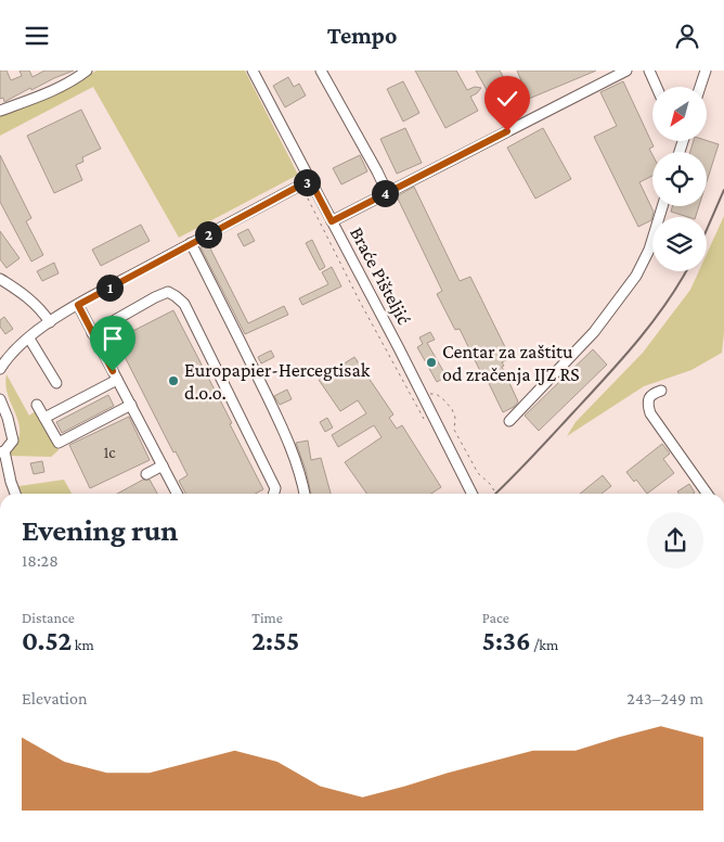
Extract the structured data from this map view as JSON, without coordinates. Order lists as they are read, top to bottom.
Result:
{
  "streets": {
    "street": ["Braće Pišteljić"]
  },
  "places": ["Centar za zaštitu od zračenja IJZ RS", "Europapier-Hercegtisak d.o.o."],
  "house_numbers": ["1c"],
  "north": "bottom left",
  "page": {
    "header": "Tempo",
    "pins": [
      "3",
      "4",
      "2",
      "1"
    ],
    "heading": ["Evening run", "18:28"],
    "stats": [
      ["Distance", "0.52 km"],
      ["Time", "2:55"],
      ["Pace", "5:36 /km"]
    ],
    "chart": ["Elevation", "243–249 m"]
  }
}
